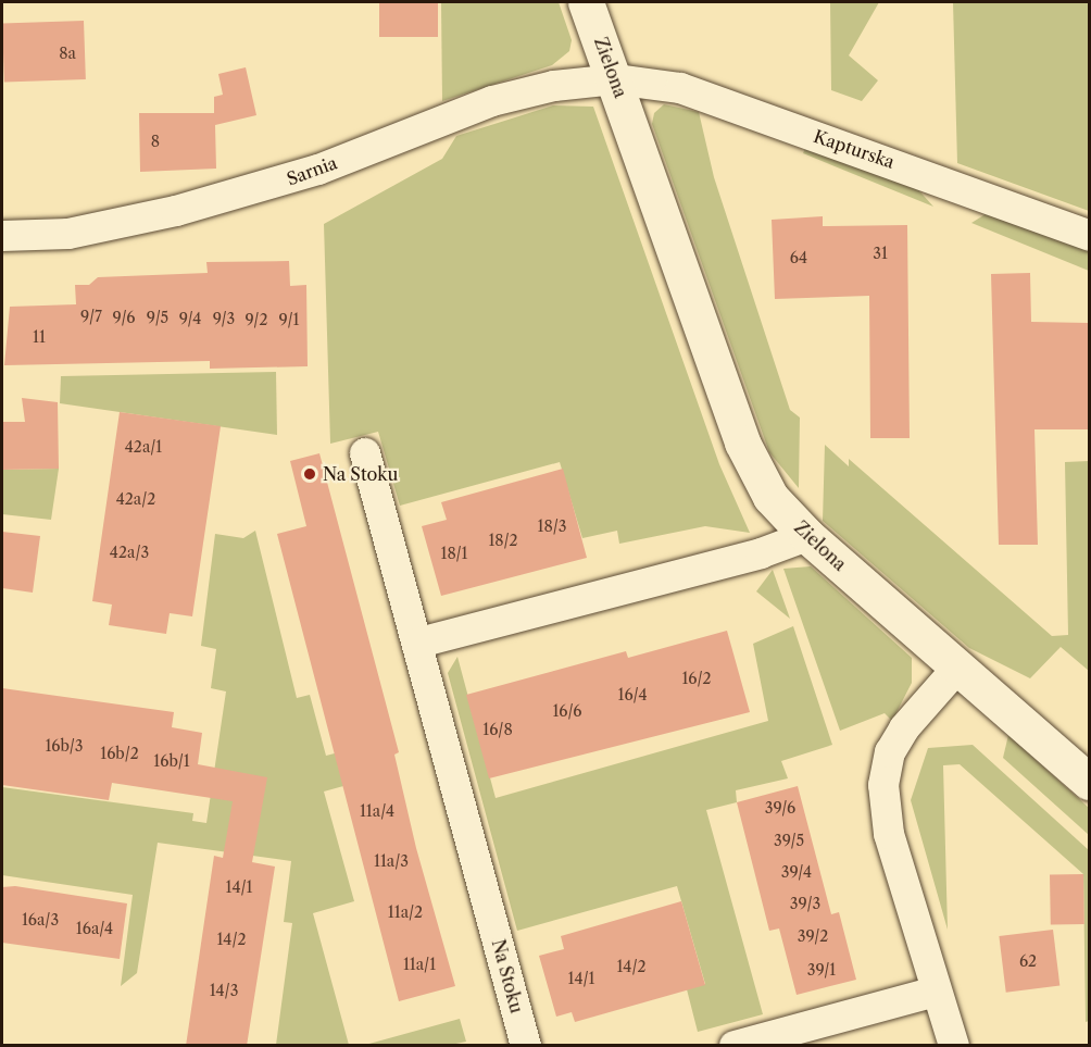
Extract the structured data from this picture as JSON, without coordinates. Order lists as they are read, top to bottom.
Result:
{
  "streets": {
    "street": [
      "Zielona",
      "Kapturska",
      "Sarnia",
      "Na Stoku"
    ]
  },
  "crossings": [
    ["Zielona", "Kapturska"],
    ["Zielona", "Sarnia"],
    ["Kapturska", "Sarnia"]
  ],
  "places": ["Na Stoku"],
  "house_numbers": [
    "8a",
    "8",
    "31",
    "64",
    "9/7",
    "9/6",
    "9/5",
    "9/4",
    "9/3",
    "9/2",
    "9/1",
    "11",
    "42a/1",
    "42a/2",
    "18/3",
    "18/2",
    "42a/3",
    "18/1",
    "16/2",
    "16/4",
    "16/6",
    "16/8",
    "16b/3",
    "16b/2",
    "16b/1",
    "39/6",
    "11a/4",
    "39/5",
    "11a/3",
    "39/4",
    "14/1",
    "39/3",
    "11a/2",
    "16a/3",
    "16a/4",
    "39/2",
    "14/2",
    "62",
    "11a/1",
    "14/2",
    "39/1",
    "14/1",
    "14/3"
  ]
}
